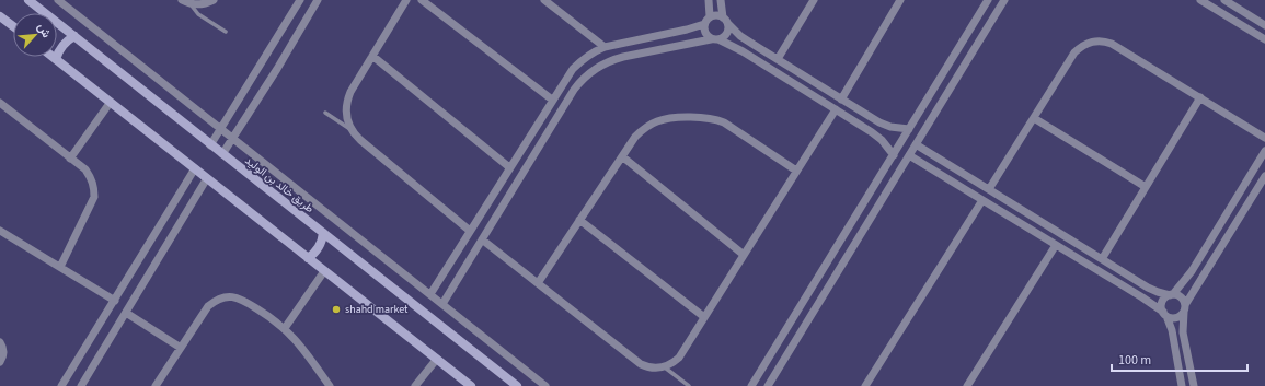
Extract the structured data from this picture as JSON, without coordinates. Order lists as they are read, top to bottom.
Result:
{
  "streets": {
    "street": ["طريق خالد بن الوليد"]
  },
  "places": ["shahd market"],
  "scale_bar": "100 m",
  "north": "top right"
}
